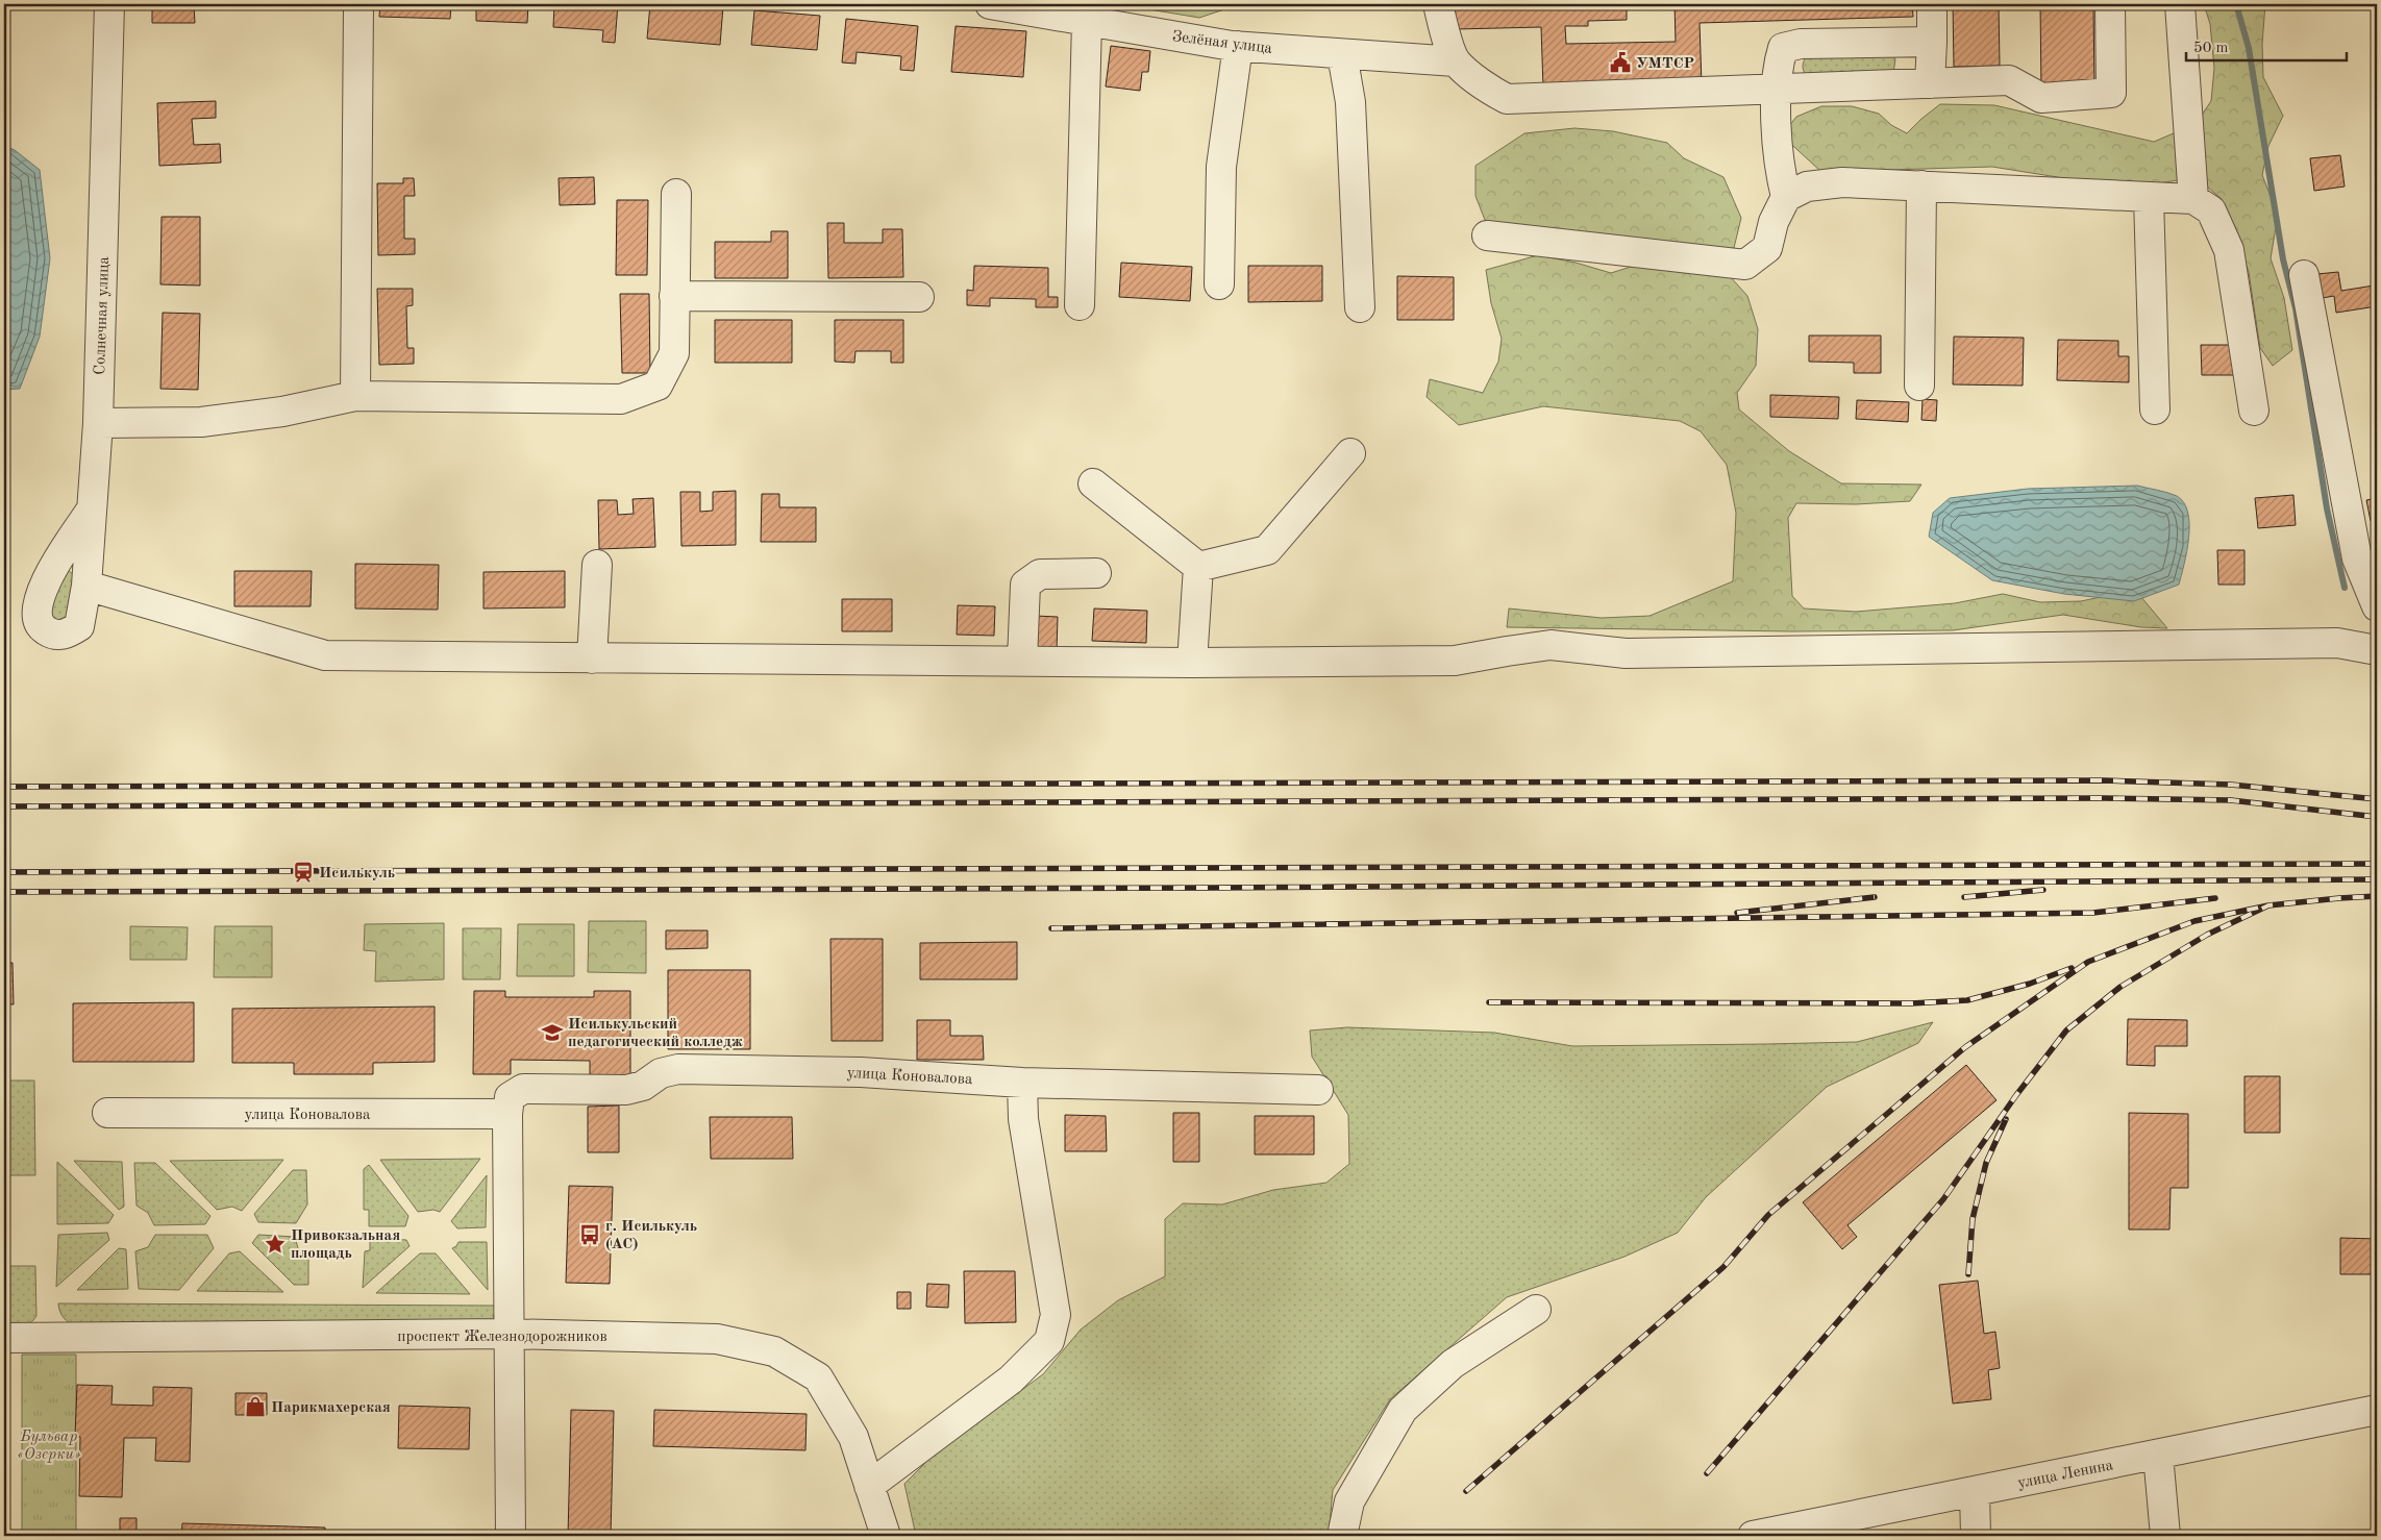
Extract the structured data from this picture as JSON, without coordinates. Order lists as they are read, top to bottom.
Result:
{
  "streets": {
    "street": [
      "Зелёная улица",
      "Солнечная улица",
      "улица Коновалова",
      "проспект Железнодорожников",
      "улица Ленина"
    ]
  },
  "parks": ["Бульвар «Озерки»"],
  "places": {
    "public building": ["УМТСР"],
    "station": ["Исилькуль"],
    "school or university": ["Исилькульский педагогический колледж"],
    "bus stop": ["г. Исилькуль (АС)"],
    "place": ["Привокзальная площадь"],
    "shop": ["Парикмахерская"]
  },
  "scale_bar": "50 m"
}
